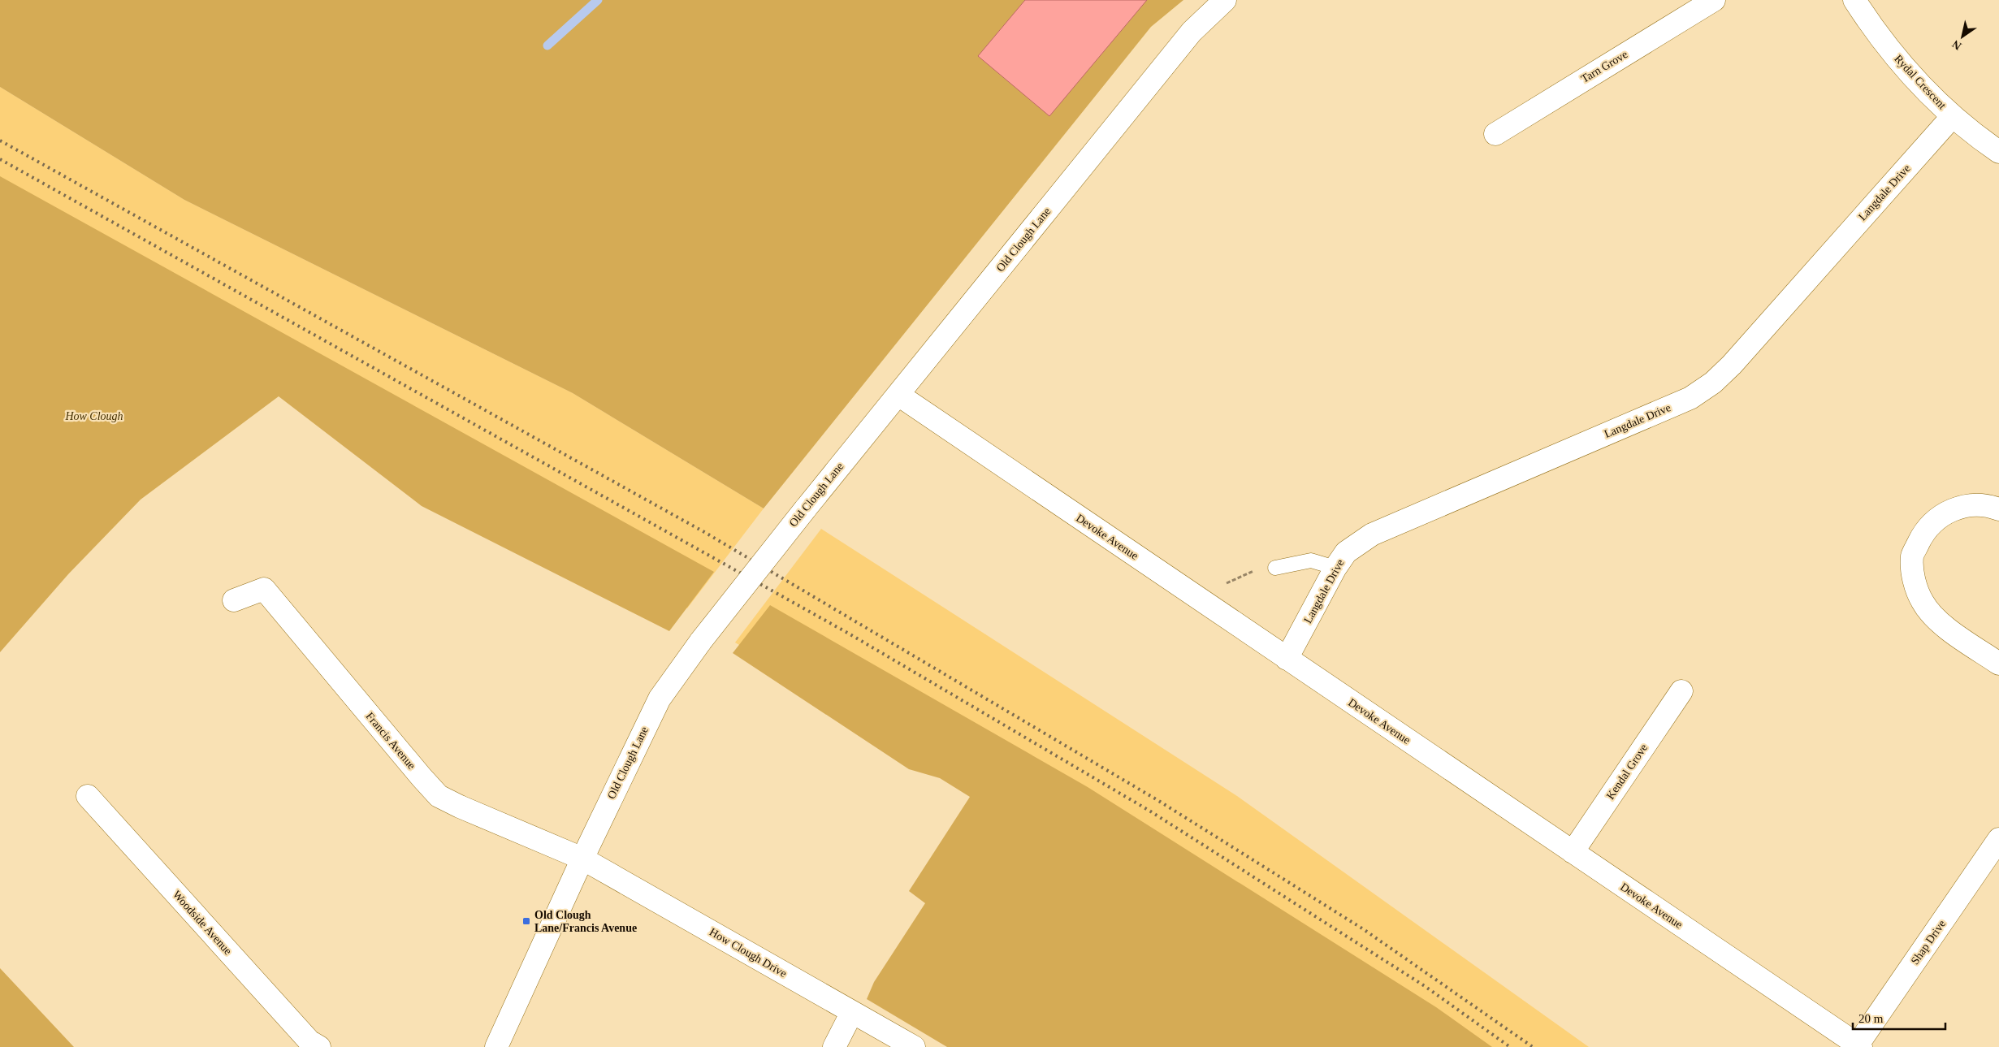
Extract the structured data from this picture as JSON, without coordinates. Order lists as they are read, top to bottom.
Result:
{
  "streets": {
    "street": [
      "Tarn Grove",
      "Rydal Crescent",
      "Langdale Drive",
      "Old Clough Lane",
      "Devoke Avenue",
      "Francis Avenue",
      "Kendal Grove",
      "Woodside Avenue",
      "Shap Drive",
      "How Clough Drive"
    ]
  },
  "crossings": [
    ["Rydal Crescent", "Langdale Drive"],
    ["Langdale Drive", "Devoke Avenue"],
    ["Old Clough Lane", "Devoke Avenue"],
    ["Old Clough Lane", "Francis Avenue"],
    ["Old Clough Lane", "How Clough Drive"],
    ["Devoke Avenue", "Kendal Grove"],
    ["Devoke Avenue", "Shap Drive"],
    ["Francis Avenue", "How Clough Drive"]
  ],
  "parks": ["How Clough"],
  "places": {
    "transit": ["Old Clough Lane/Francis Avenue"]
  },
  "scale_bar": "20 m",
  "north": "bottom left"
}
